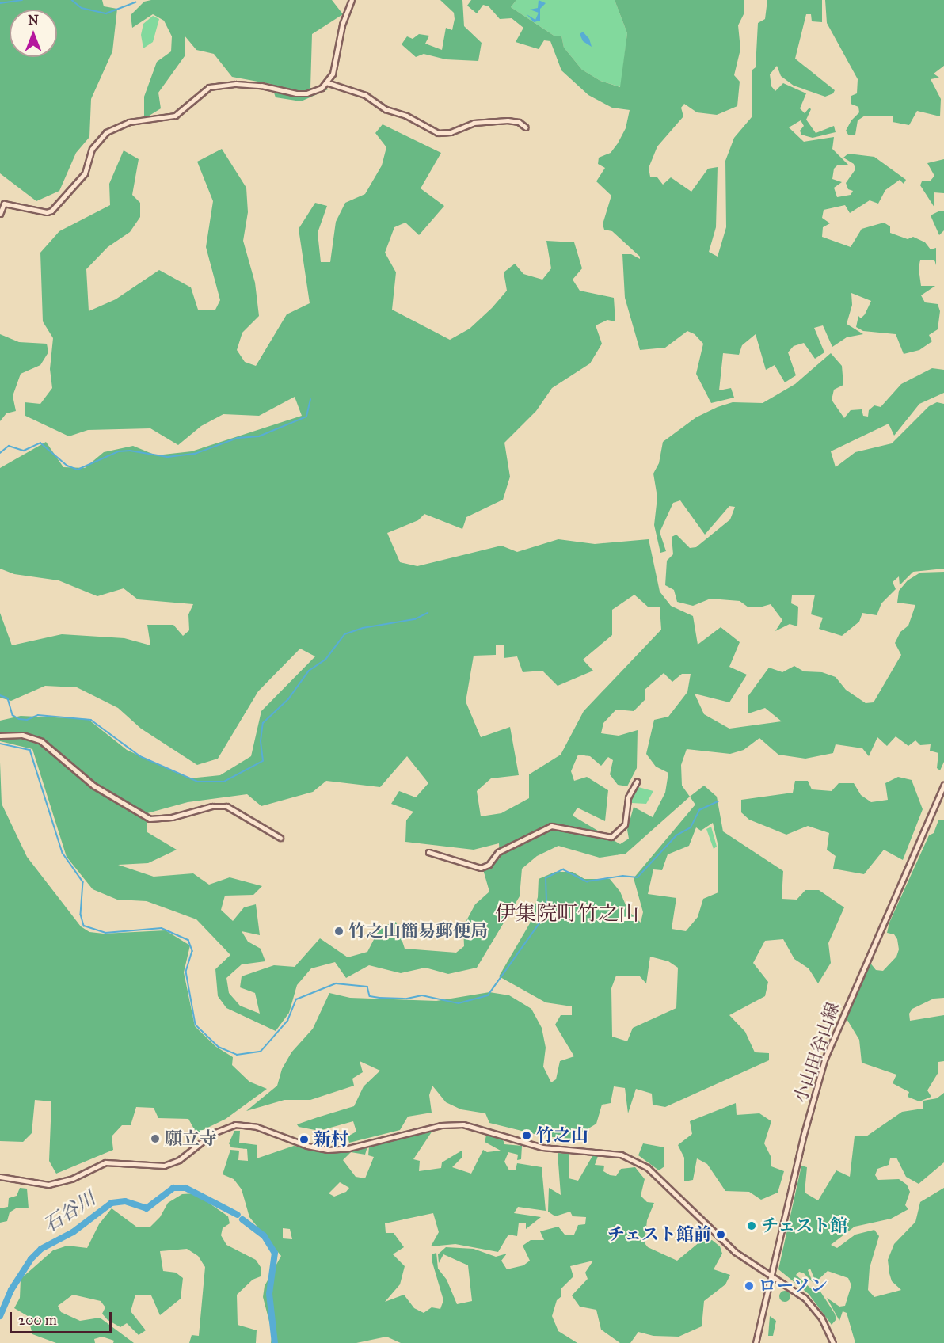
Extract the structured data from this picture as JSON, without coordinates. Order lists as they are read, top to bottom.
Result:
{
  "streets": {
    "main road": ["小山田谷山線"]
  },
  "districts": ["伊集院町竹之山"],
  "water": ["石谷川"],
  "places": [
    "竹之山簡易郵便局",
    "竹之山",
    "願立寺",
    "新村",
    "チェスト館",
    "チェスト館前",
    "ローソン"
  ],
  "scale_bar": "200 m",
  "north": "top"
}
